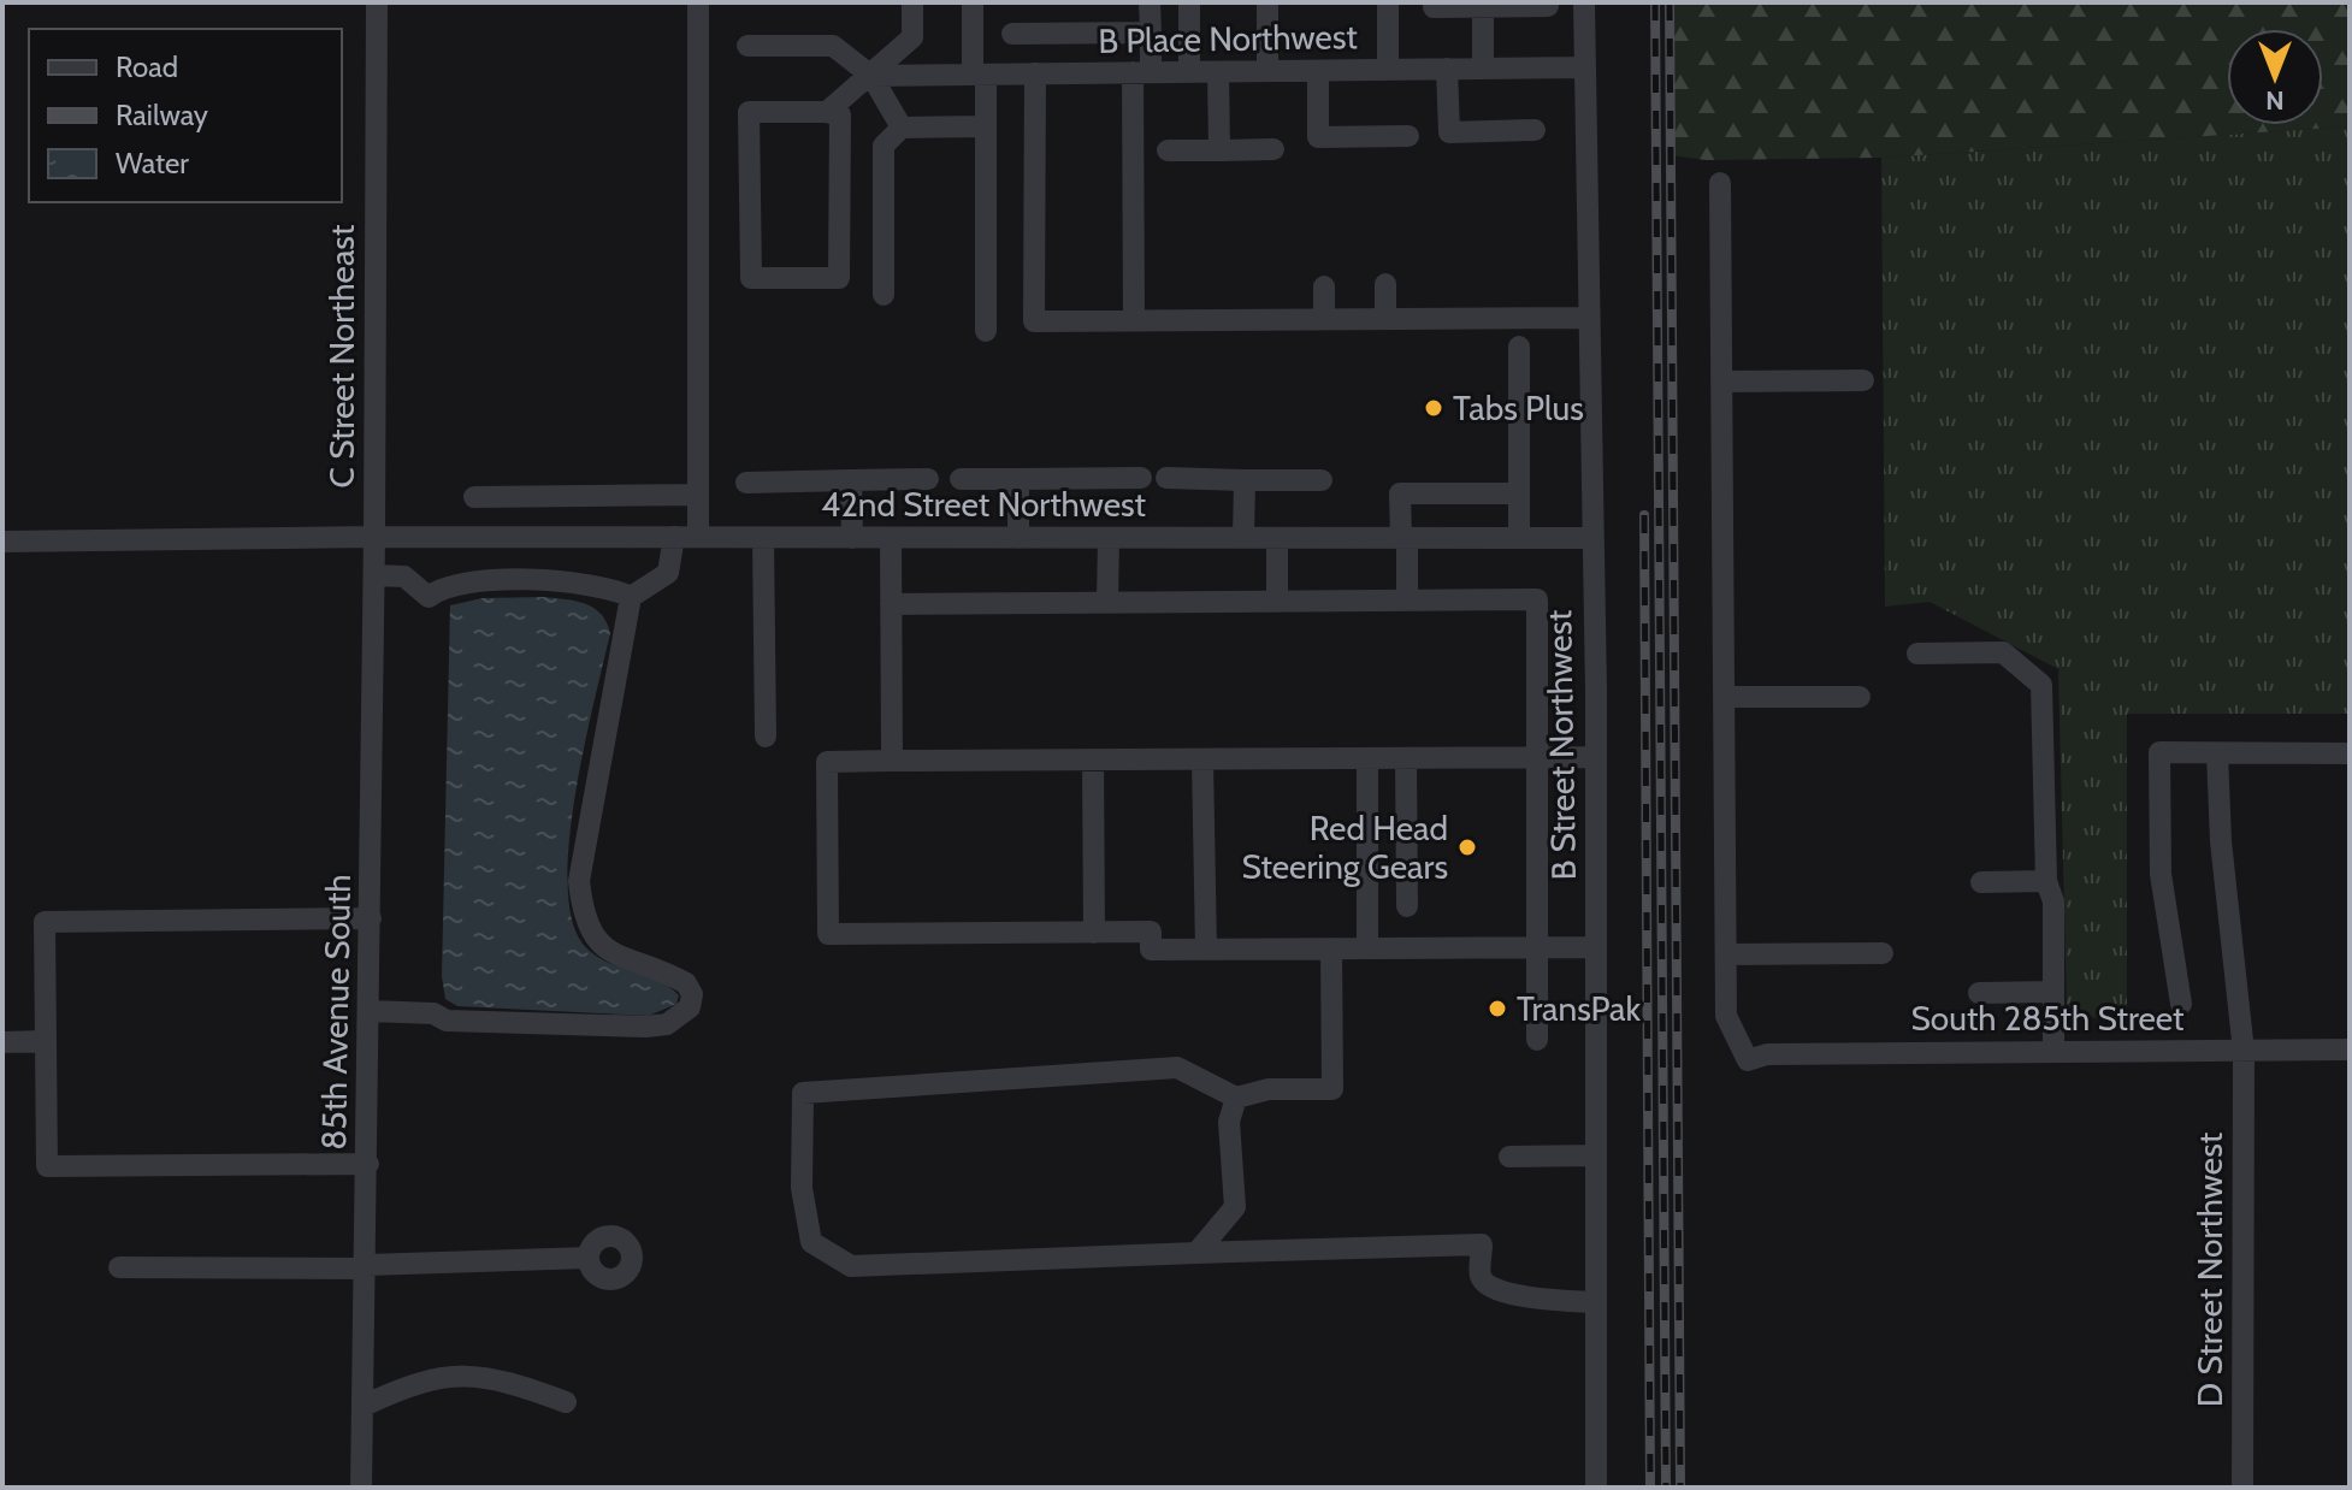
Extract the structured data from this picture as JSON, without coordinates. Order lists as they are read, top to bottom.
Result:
{
  "streets": {
    "street": [
      "B Place Northwest",
      "C Street Northeast",
      "42nd Street Northwest",
      "B Street Northwest",
      "85th Avenue South",
      "South 285th Street",
      "D Street Northwest"
    ]
  },
  "crossings": [
    ["B Place Northwest", "B Street Northwest"],
    ["C Street Northeast", "42nd Street Northwest"],
    ["C Street Northeast", "85th Avenue South"],
    ["42nd Street Northwest", "B Street Northwest"],
    ["42nd Street Northwest", "85th Avenue South"],
    ["South 285th Street", "D Street Northwest"]
  ],
  "places": ["Tabs Plus", "Red Head Steering Gears", "TransPak"],
  "legend": ["Road", "Railway", "Water"],
  "north": "bottom"
}
